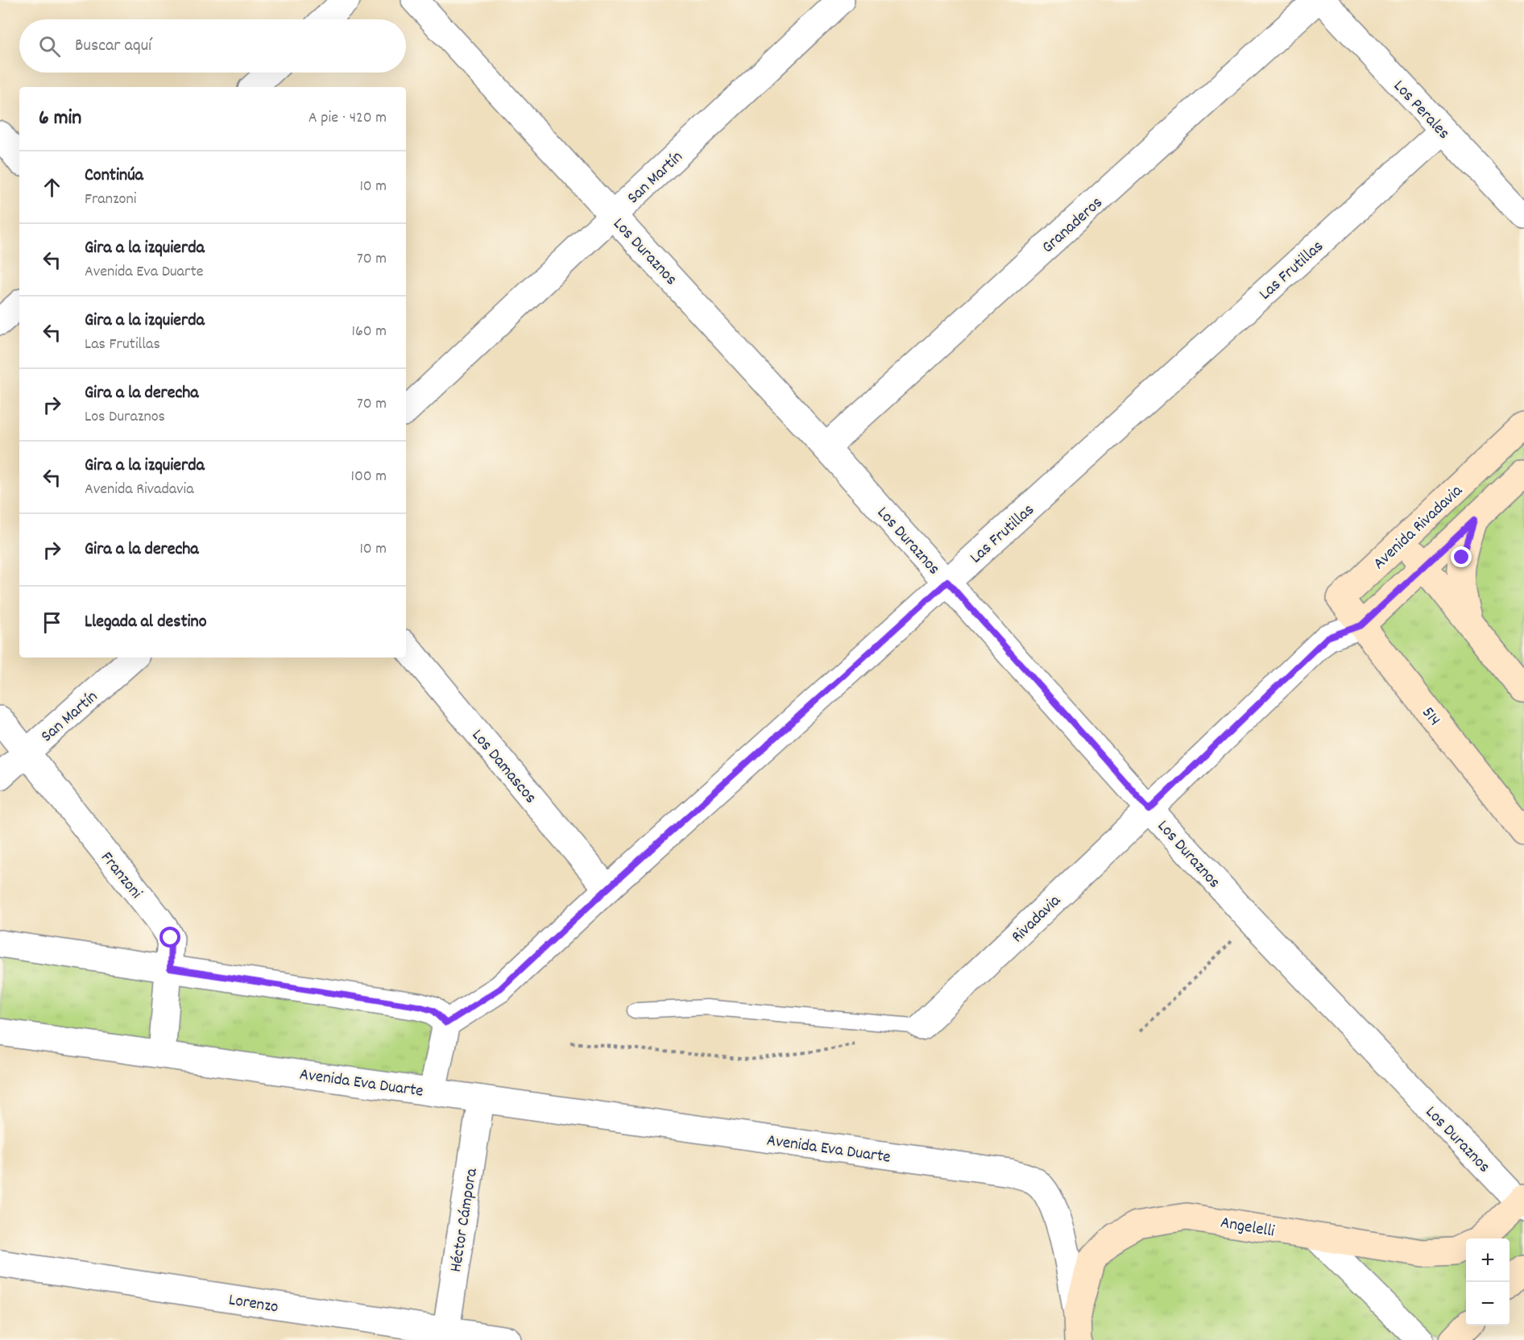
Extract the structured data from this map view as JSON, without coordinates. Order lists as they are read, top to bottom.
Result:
{
  "streets": {
    "main road": ["Avenida Rivadavia", "514", "Angelelli"],
    "street": [
      "Los Perales",
      "San Martín",
      "Granaderos",
      "Los Duraznos",
      "Las Frutillas",
      "Los Damascos",
      "Franzoni",
      "Rivadavia",
      "Avenida Eva Duarte",
      "Héctor Cámpora",
      "Lorenzo"
    ]
  },
  "crossings": [
    ["Los Perales", "Las Frutillas"],
    ["San Martín", "Los Duraznos"],
    ["San Martín", "Franzoni"],
    ["Granaderos", "Los Duraznos"],
    ["Los Duraznos", "Las Frutillas"],
    ["Los Duraznos", "Avenida Rivadavia"],
    ["Los Duraznos", "Rivadavia"],
    ["Las Frutillas", "Los Damascos"],
    ["Las Frutillas", "Avenida Eva Duarte"],
    ["Avenida Rivadavia", "514"],
    ["Avenida Rivadavia", "Rivadavia"],
    ["Franzoni", "Avenida Eva Duarte"],
    ["Avenida Eva Duarte", "Héctor Cámpora"],
    ["Avenida Eva Duarte", "Angelelli"],
    ["Héctor Cámpora", "Lorenzo"]
  ],
  "page": {
    "search": "Buscar aquí",
    "heading": ["6 min", "A pie · 420 m"],
    "list": [
      ["Continúa", "Franzoni", "10 m"],
      ["Gira a la izquierda", "Avenida Eva Duarte", "70 m"],
      ["Gira a la izquierda", "Las Frutillas", "160 m"],
      ["Gira a la derecha", "Los Duraznos", "70 m"],
      ["Gira a la izquierda", "Avenida Rivadavia", "100 m"],
      ["Gira a la derecha", "10 m"],
      "Llegada al destino"
    ],
    "map_buttons": ["+", "−"]
  }
}
